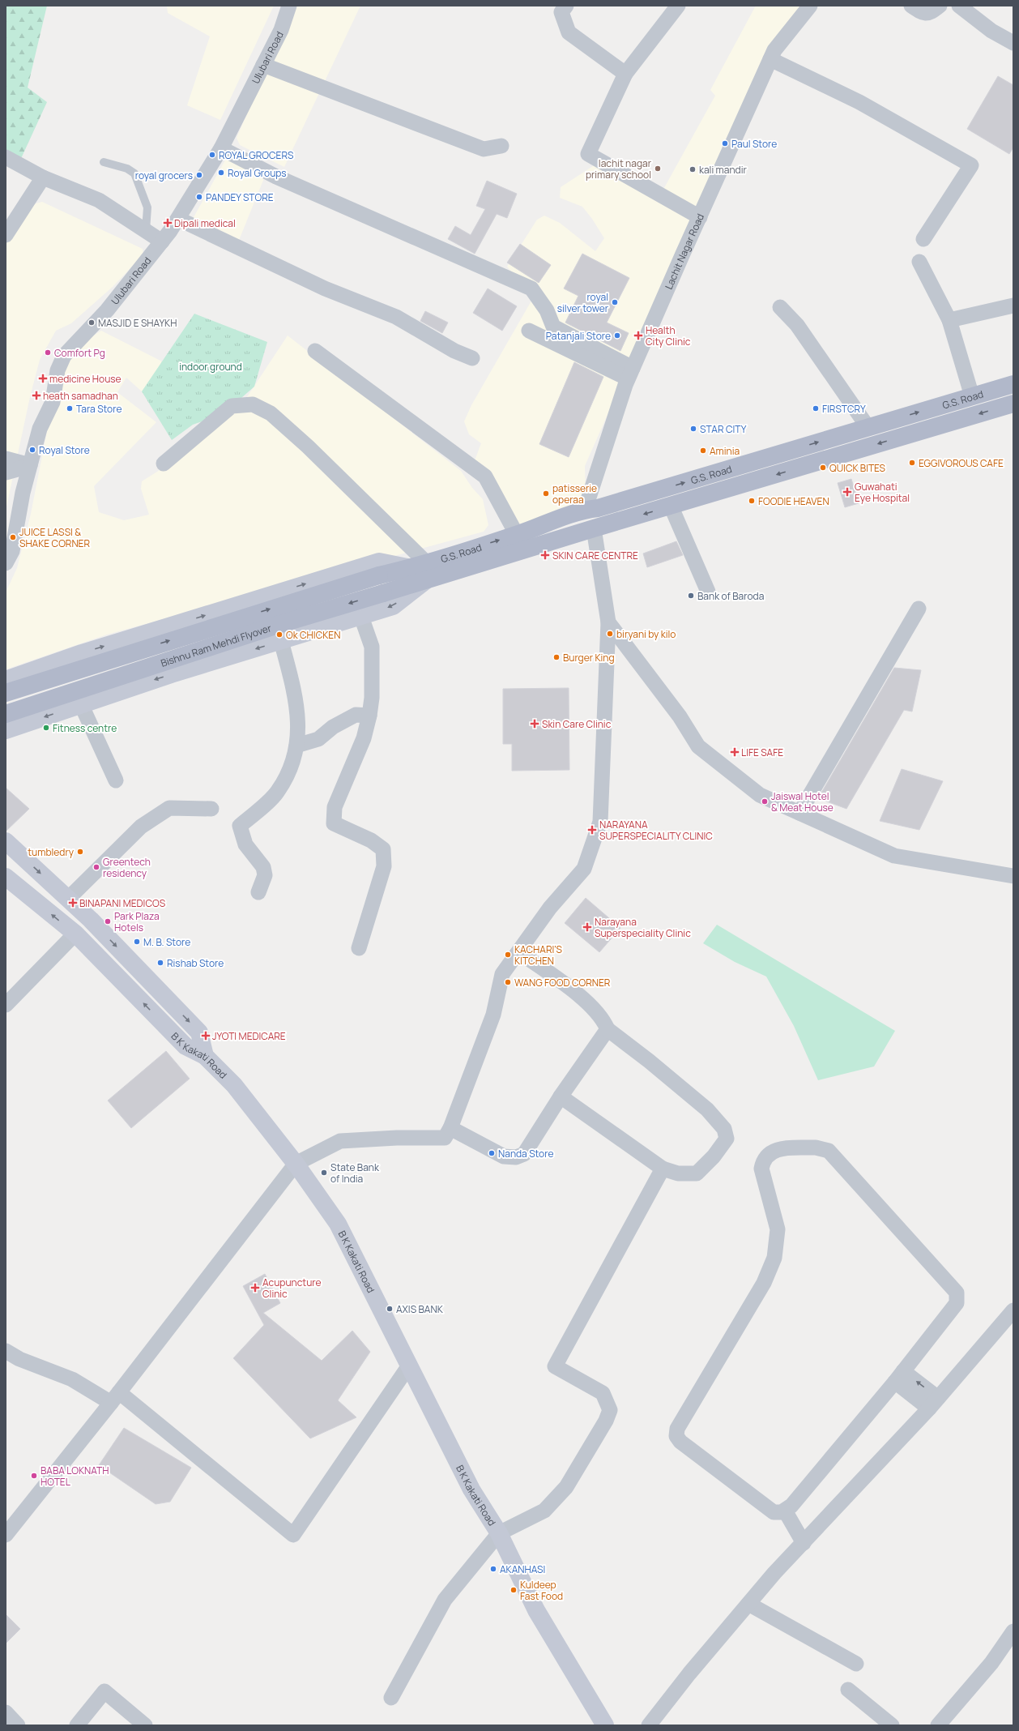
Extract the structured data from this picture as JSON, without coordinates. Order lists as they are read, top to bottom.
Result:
{
  "streets": {
    "main road": ["G.S. Road", "Bishnu Ram Mehdi Flyover", "B K Kakati Road"],
    "street": ["Ulubari Road", "Lachit Nagar Road"]
  },
  "crossings": [
    ["Lachit Nagar Road", "G.S. Road"],
    ["G.S. Road", "Bishnu Ram Mehdi Flyover"]
  ],
  "parks": ["indoor ground"],
  "places": {
    "other": [
      "Paul Store",
      "ROYAL GROCERS",
      "lachit nagar primary school",
      "kali mandir",
      "Royal Groups",
      "royal grocers",
      "PANDEY STORE",
      "royal silver tower",
      "MASJID E SHAYKH",
      "Patanjali Store",
      "Comfort Pg",
      "Tara Store",
      "FIRSTCRY",
      "STAR CITY",
      "Royal Store",
      "Aminia",
      "EGGIVOROUS CAFE",
      "QUICK BITES",
      "patisserie operaa",
      "FOODIE HEAVEN",
      "JUICE LASSI & SHAKE CORNER",
      "Bank of Baroda",
      "biryani by kilo",
      "Ok CHICKEN",
      "Burger King",
      "Fitness centre",
      "Jaiswal Hotel & Meat House",
      "tumbledry",
      "Greentech residency",
      "Park Plaza Hotels",
      "M. B. Store",
      "KACHARI'S KITCHEN",
      "Rishab Store",
      "WANG FOOD CORNER",
      "Nanda Store",
      "State Bank of India",
      "AXIS BANK",
      "BABA LOKNATH HOTEL",
      "AKANHASI",
      "Kuldeep Fast Food"
    ],
    "health": [
      "Dipali medical",
      "Health City Clinic",
      "medicine House",
      "heath samadhan",
      "Guwahati Eye Hospital",
      "SKIN CARE CENTRE",
      "Skin Care Clinic",
      "LIFE SAFE",
      "NARAYANA SUPERSPECIALITY CLINIC",
      "BINAPANI MEDICOS",
      "Narayana Superspeciality Clinic",
      "JYOTI MEDICARE",
      "Acupuncture Clinic"
    ]
  }
}
